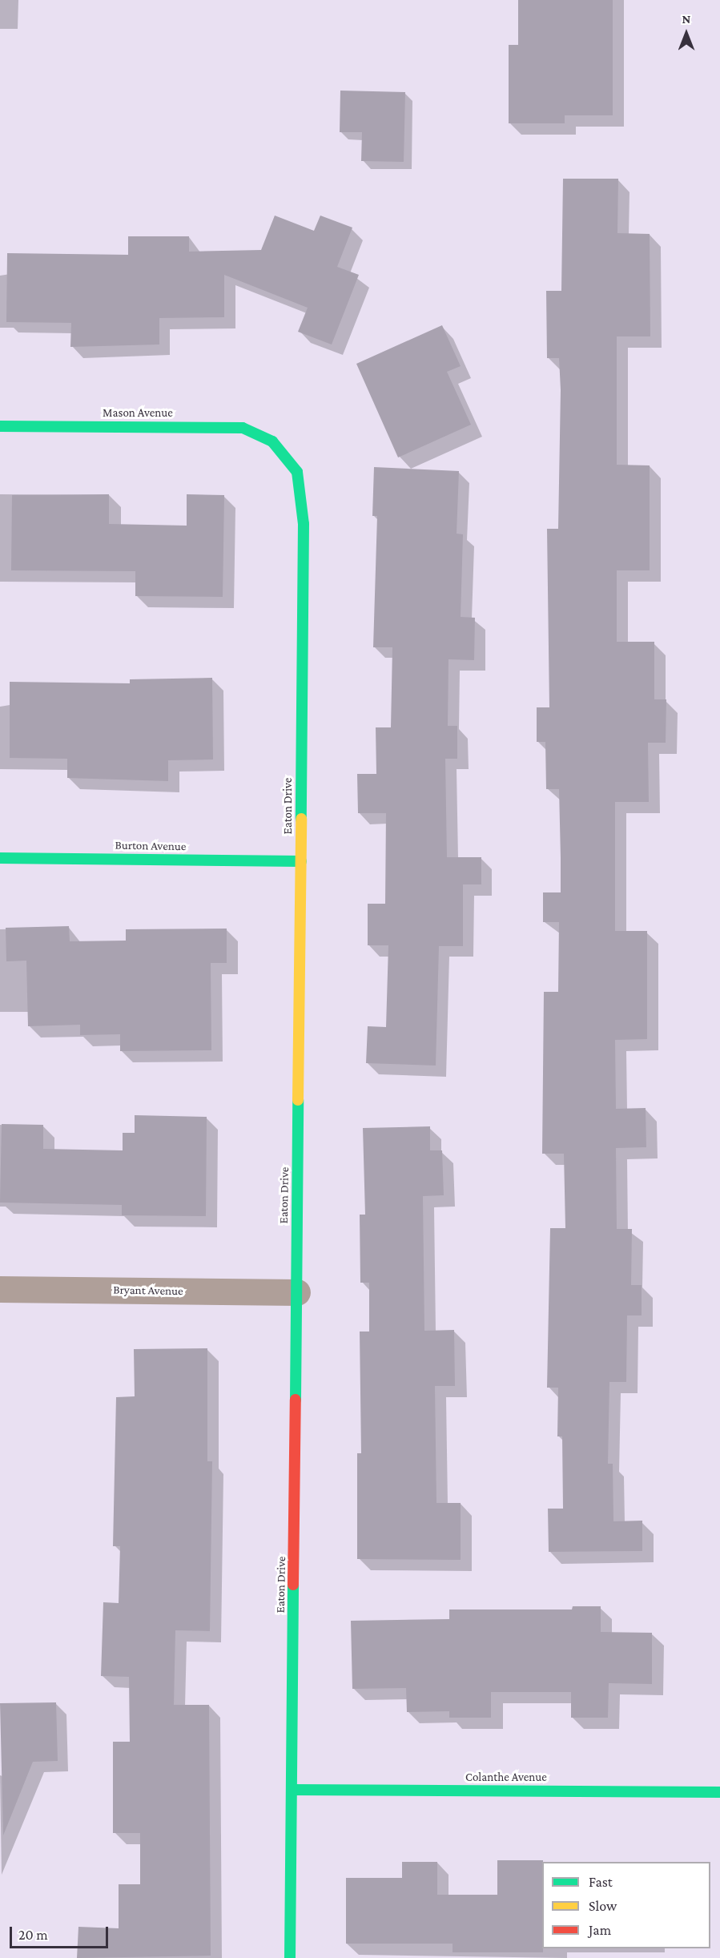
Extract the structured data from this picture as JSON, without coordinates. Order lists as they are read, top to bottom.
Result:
{
  "streets": {
    "street": [
      "Mason Avenue",
      "Eaton Drive",
      "Burton Avenue",
      "Bryant Avenue",
      "Colanthe Avenue"
    ]
  },
  "crossings": [
    ["Mason Avenue", "Eaton Drive"],
    ["Eaton Drive", "Burton Avenue"],
    ["Eaton Drive", "Bryant Avenue"],
    ["Eaton Drive", "Colanthe Avenue"]
  ],
  "legend": ["Fast", "Slow", "Jam"],
  "scale_bar": "20 m",
  "north": "top"
}
